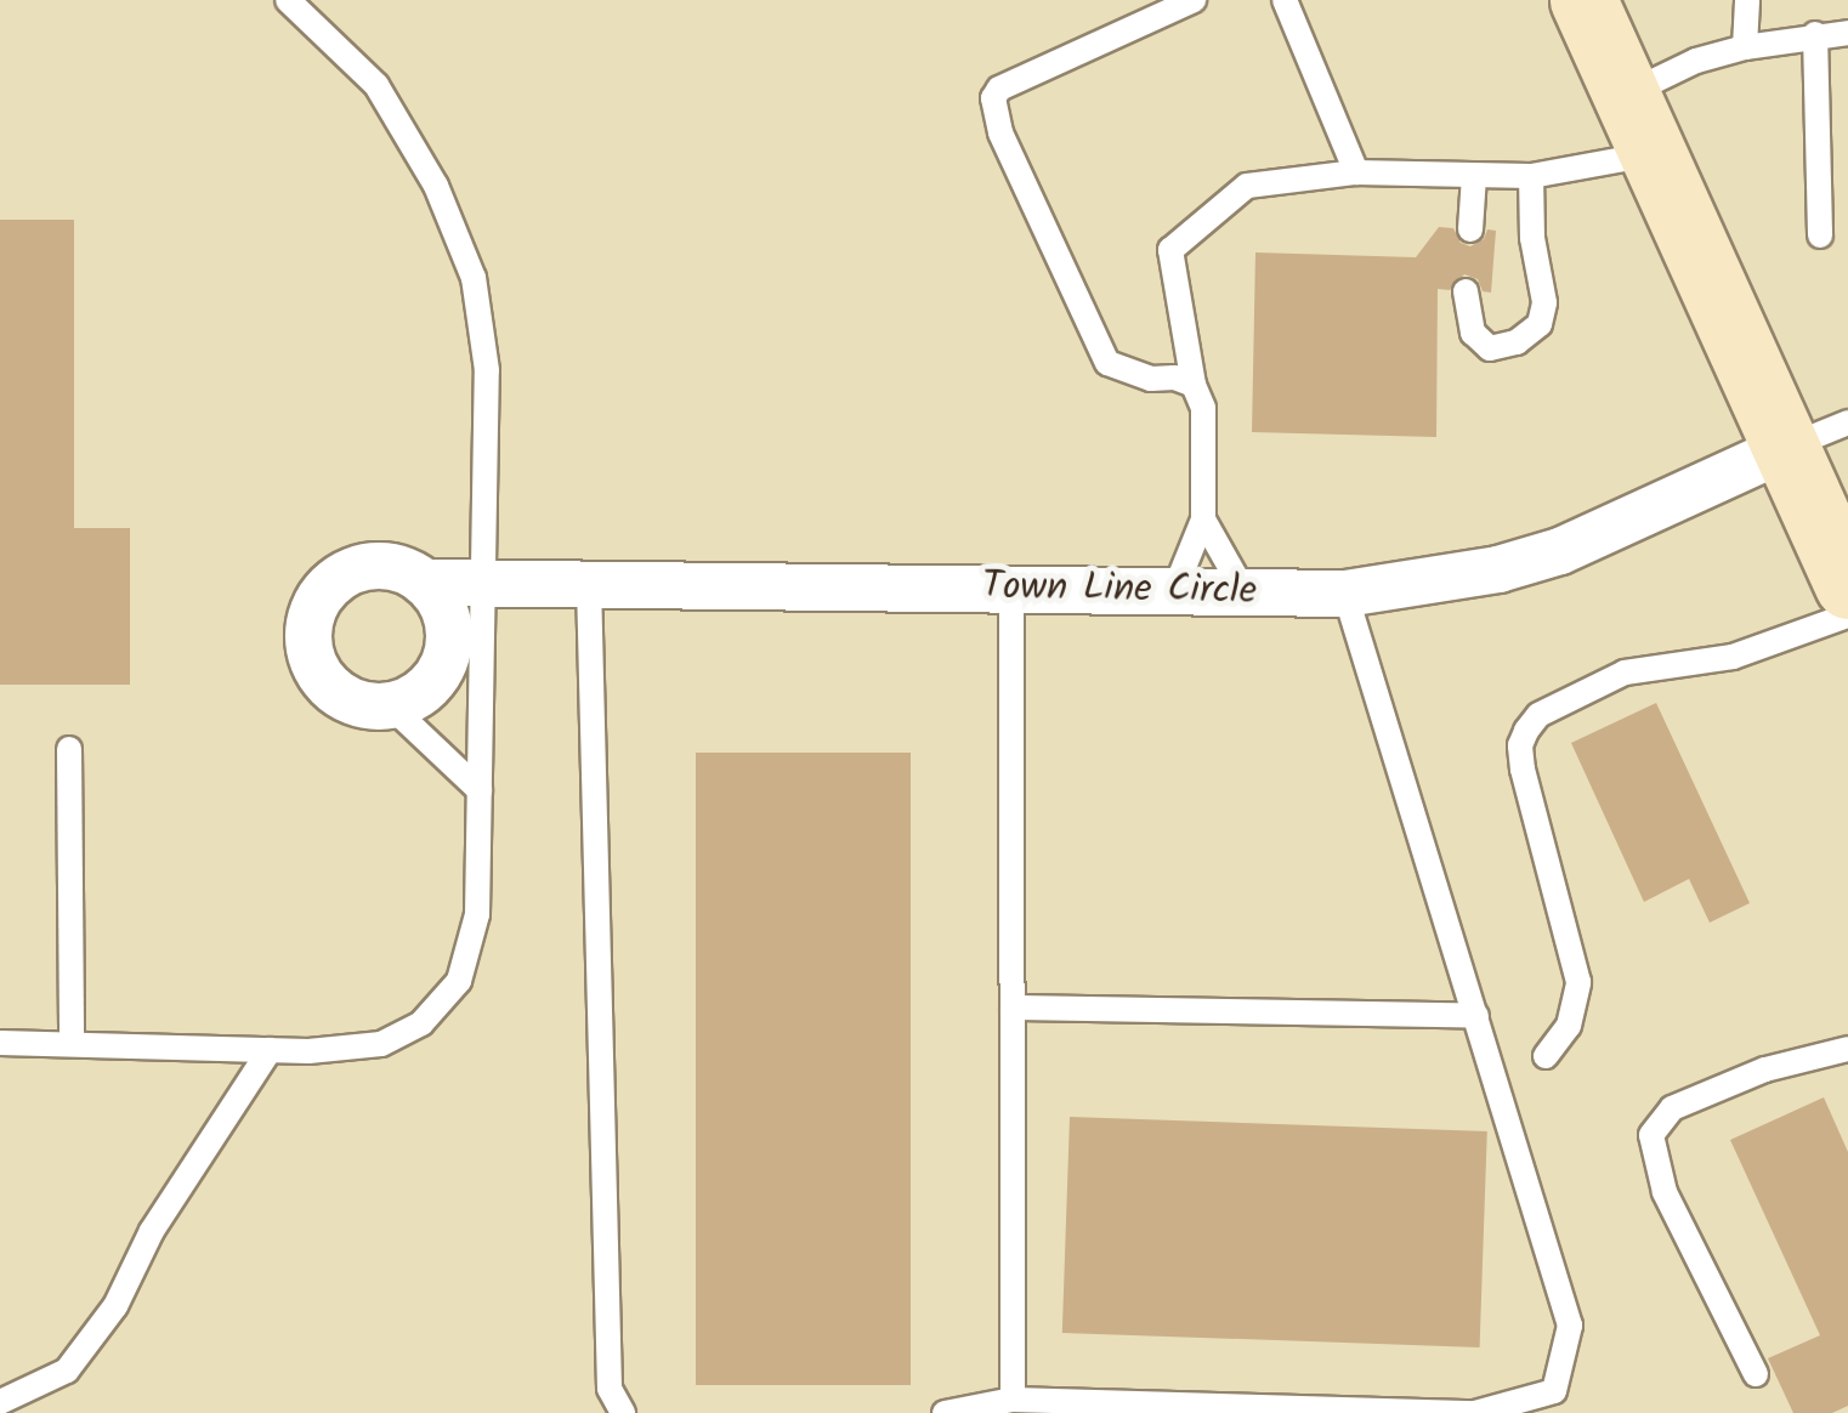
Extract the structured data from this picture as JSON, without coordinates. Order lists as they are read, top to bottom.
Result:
{
  "streets": {
    "street": ["Town Line Circle"]
  }
}
